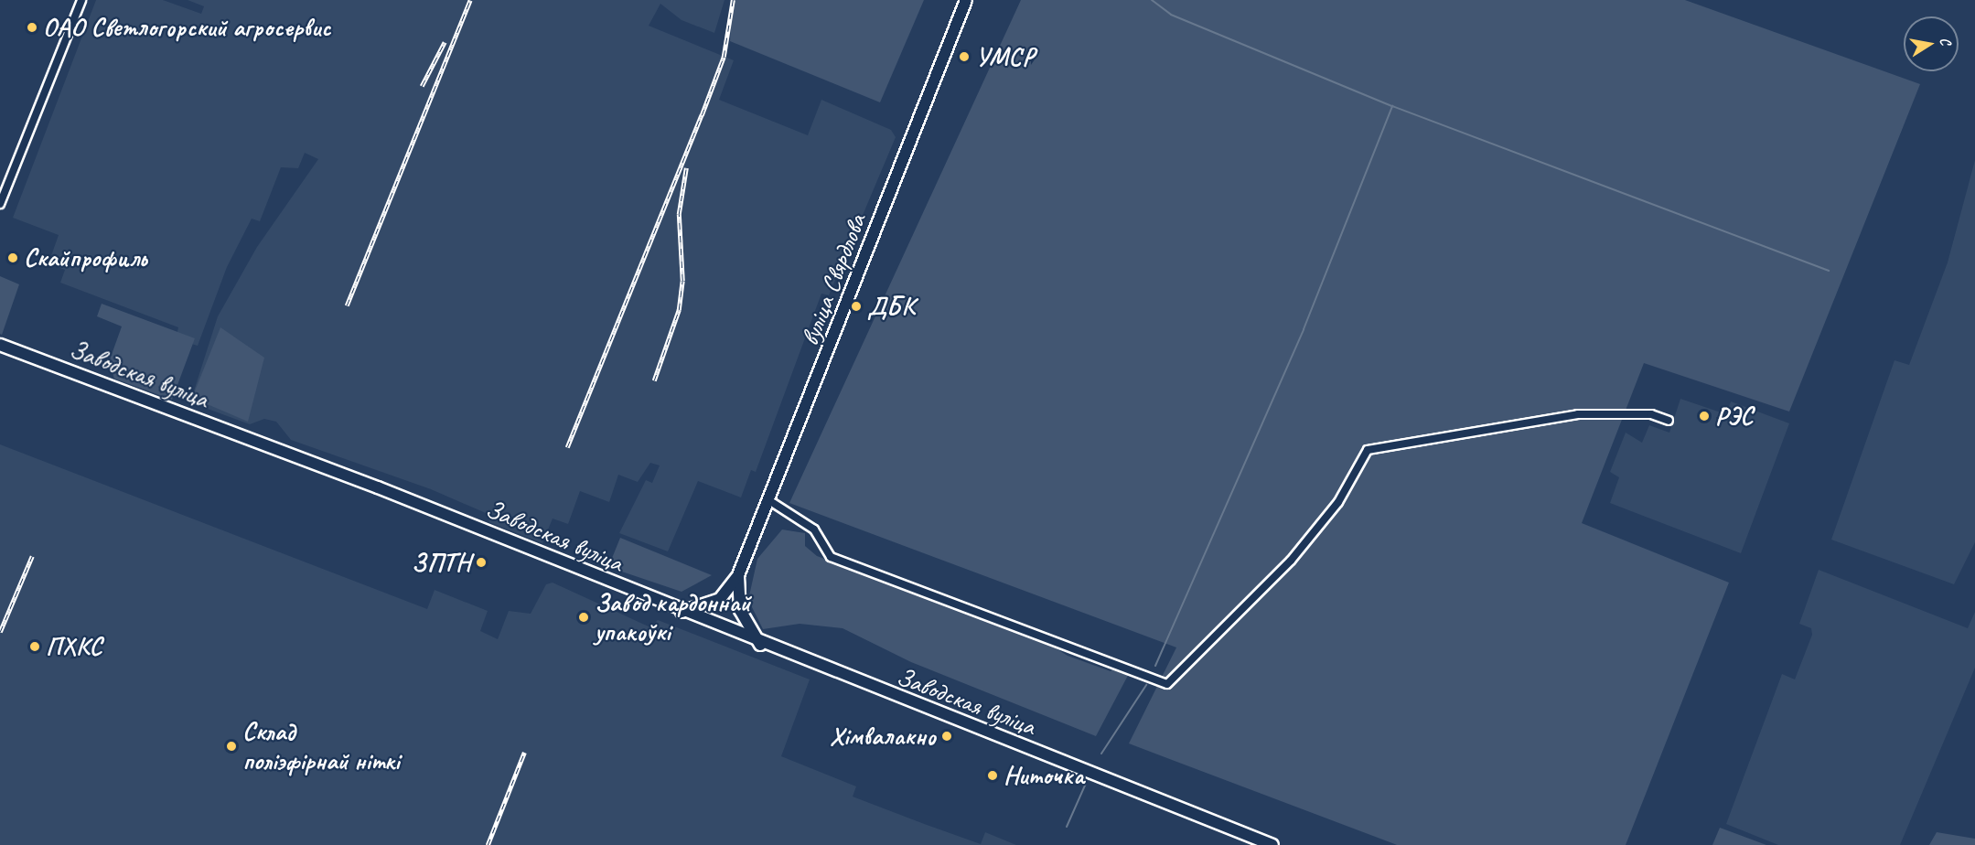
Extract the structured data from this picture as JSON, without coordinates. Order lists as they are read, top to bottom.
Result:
{
  "streets": {
    "main road": ["вуліца Свярдлова", "Заводская вуліца"]
  },
  "places": [
    "ОАО Светлогорский агросервис",
    "УМСР",
    "Скайпрофиль",
    "ДБК",
    "РЭС",
    "ЗПТН",
    "Завод кардоннай упакоўкі",
    "ПХКС",
    "Хімвалакно",
    "Склад поліэфірнай ніткі",
    "Ниточка"
  ],
  "north": "right"
}
